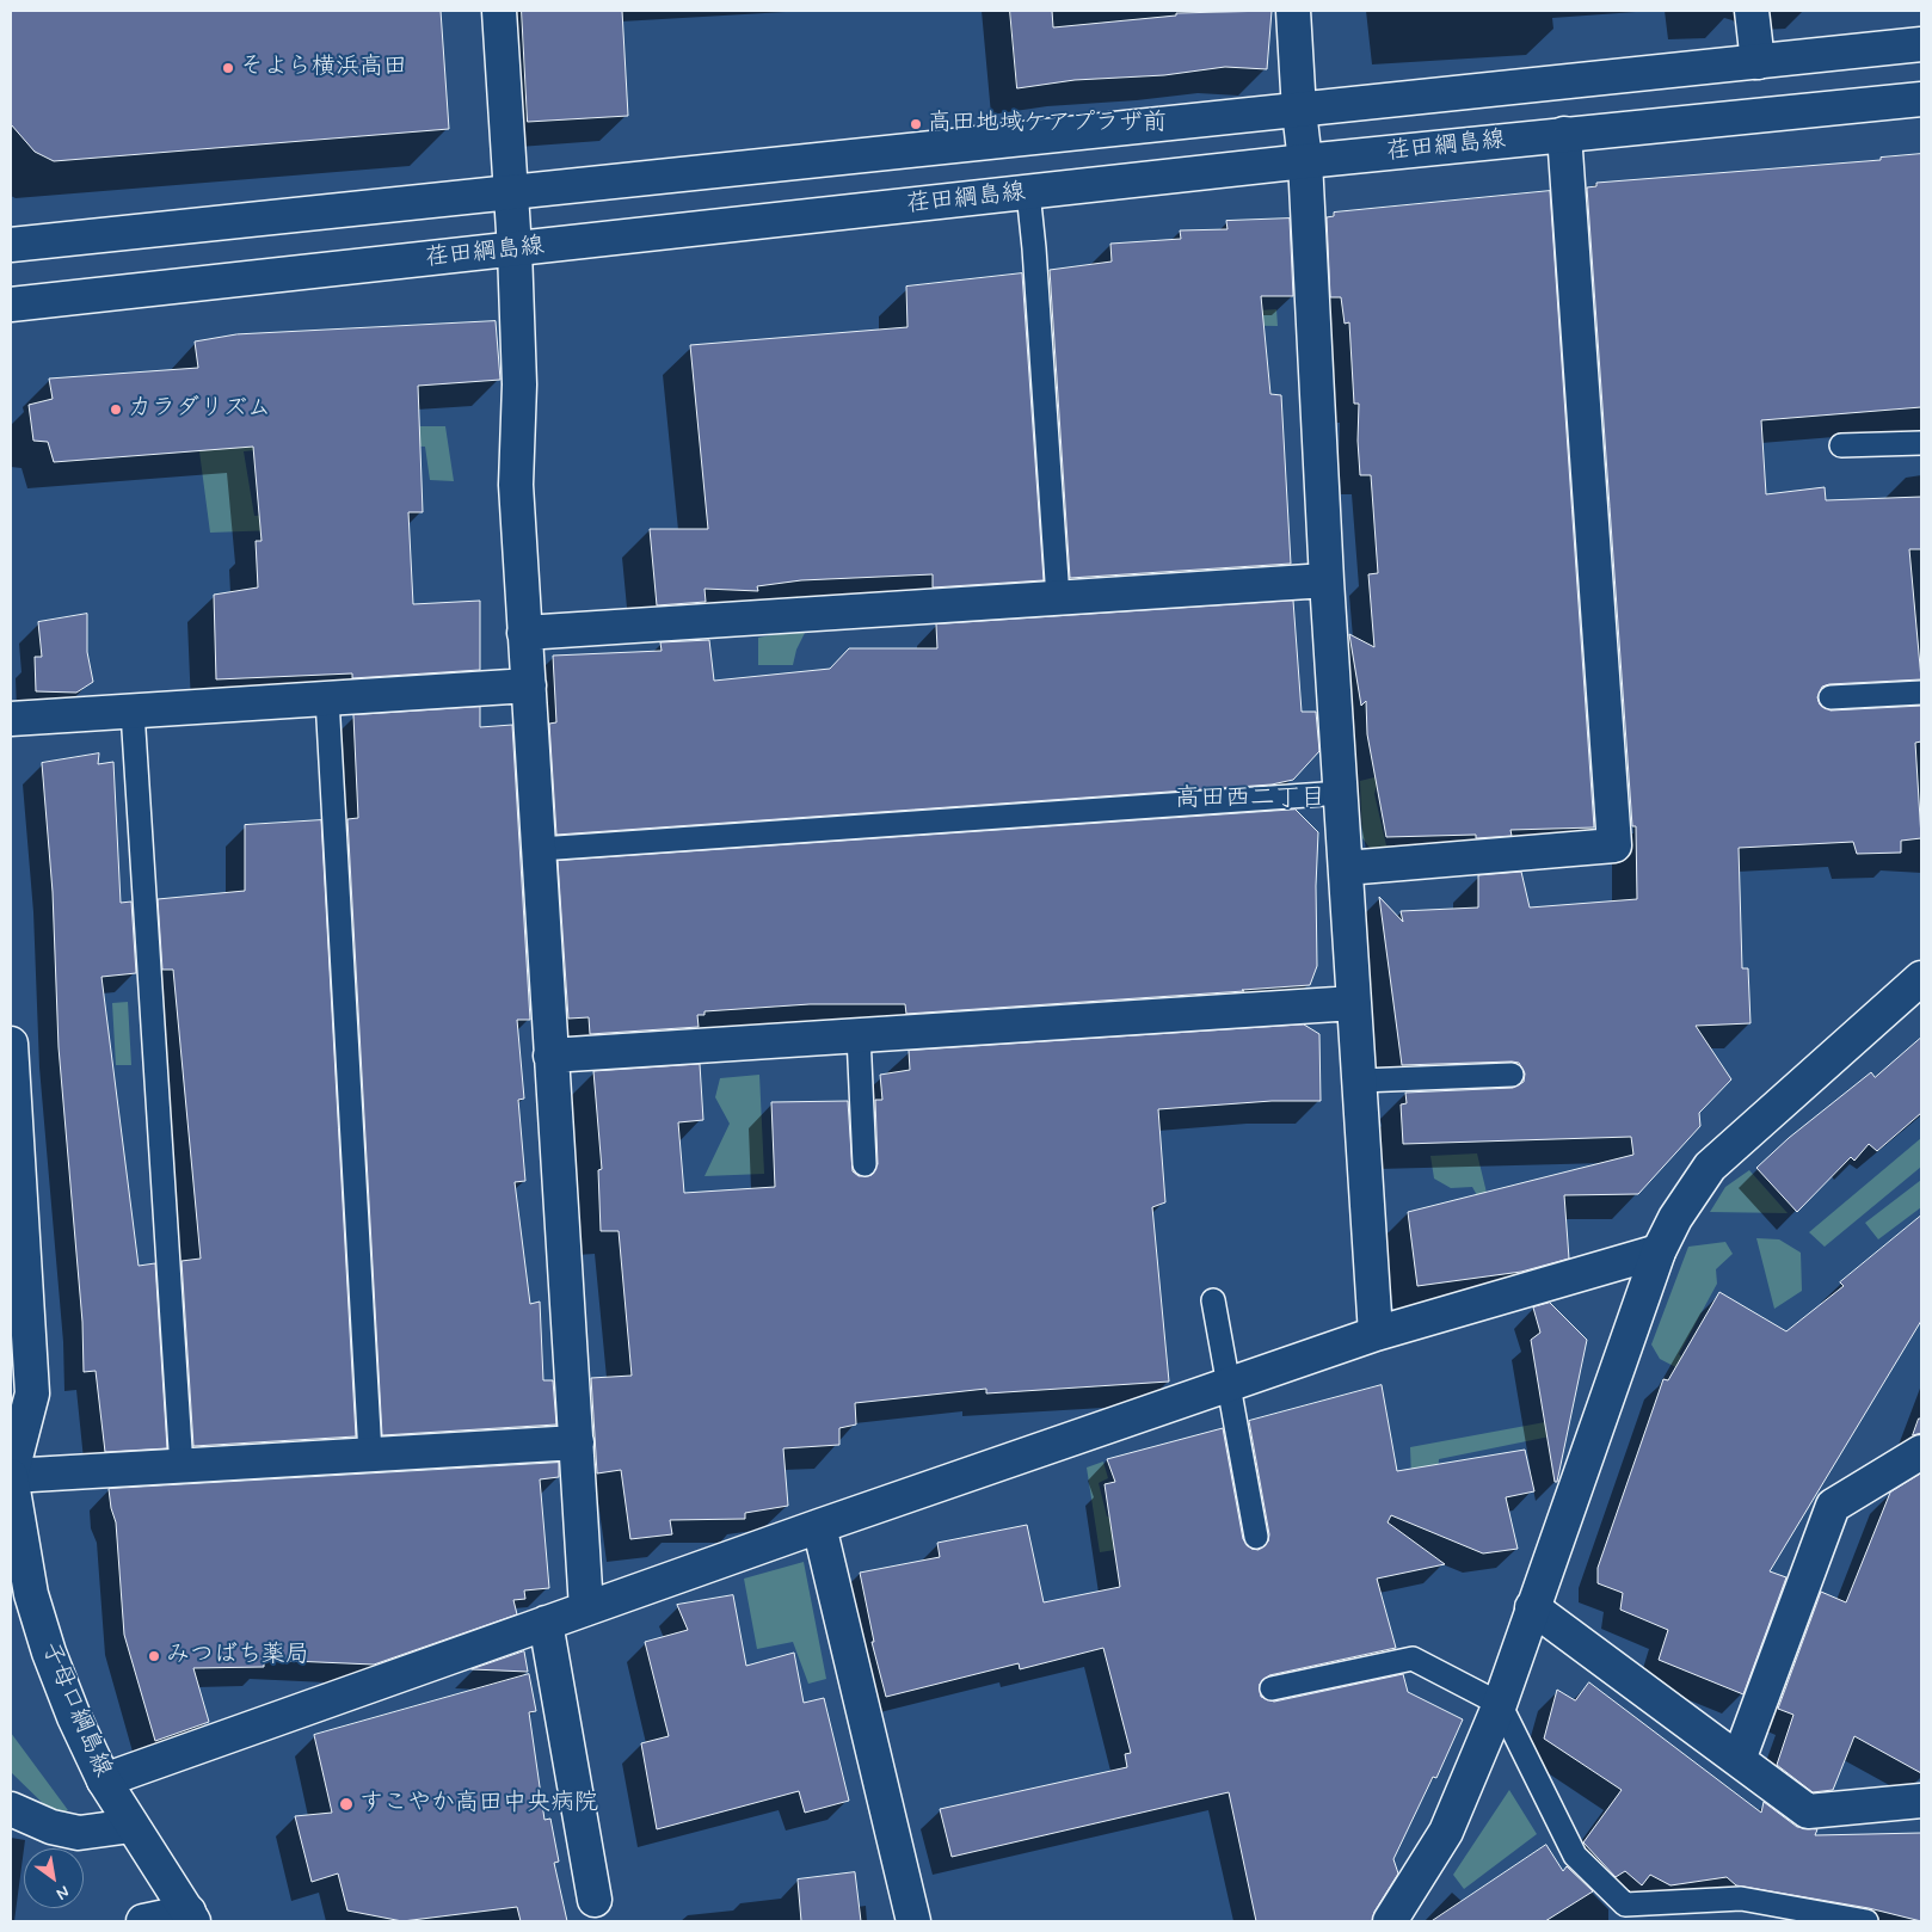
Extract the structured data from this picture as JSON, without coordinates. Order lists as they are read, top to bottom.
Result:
{
  "streets": {
    "street": ["荏田綱島線", "子母口綱島線"]
  },
  "districts": ["高田西二丁目"],
  "places": [
    "そよら横浜高田",
    "高田地域ケアプラザ前",
    "カラダリズム",
    "みつばち薬局",
    "すこやか高田中央病院"
  ],
  "north": "bottom right"
}
